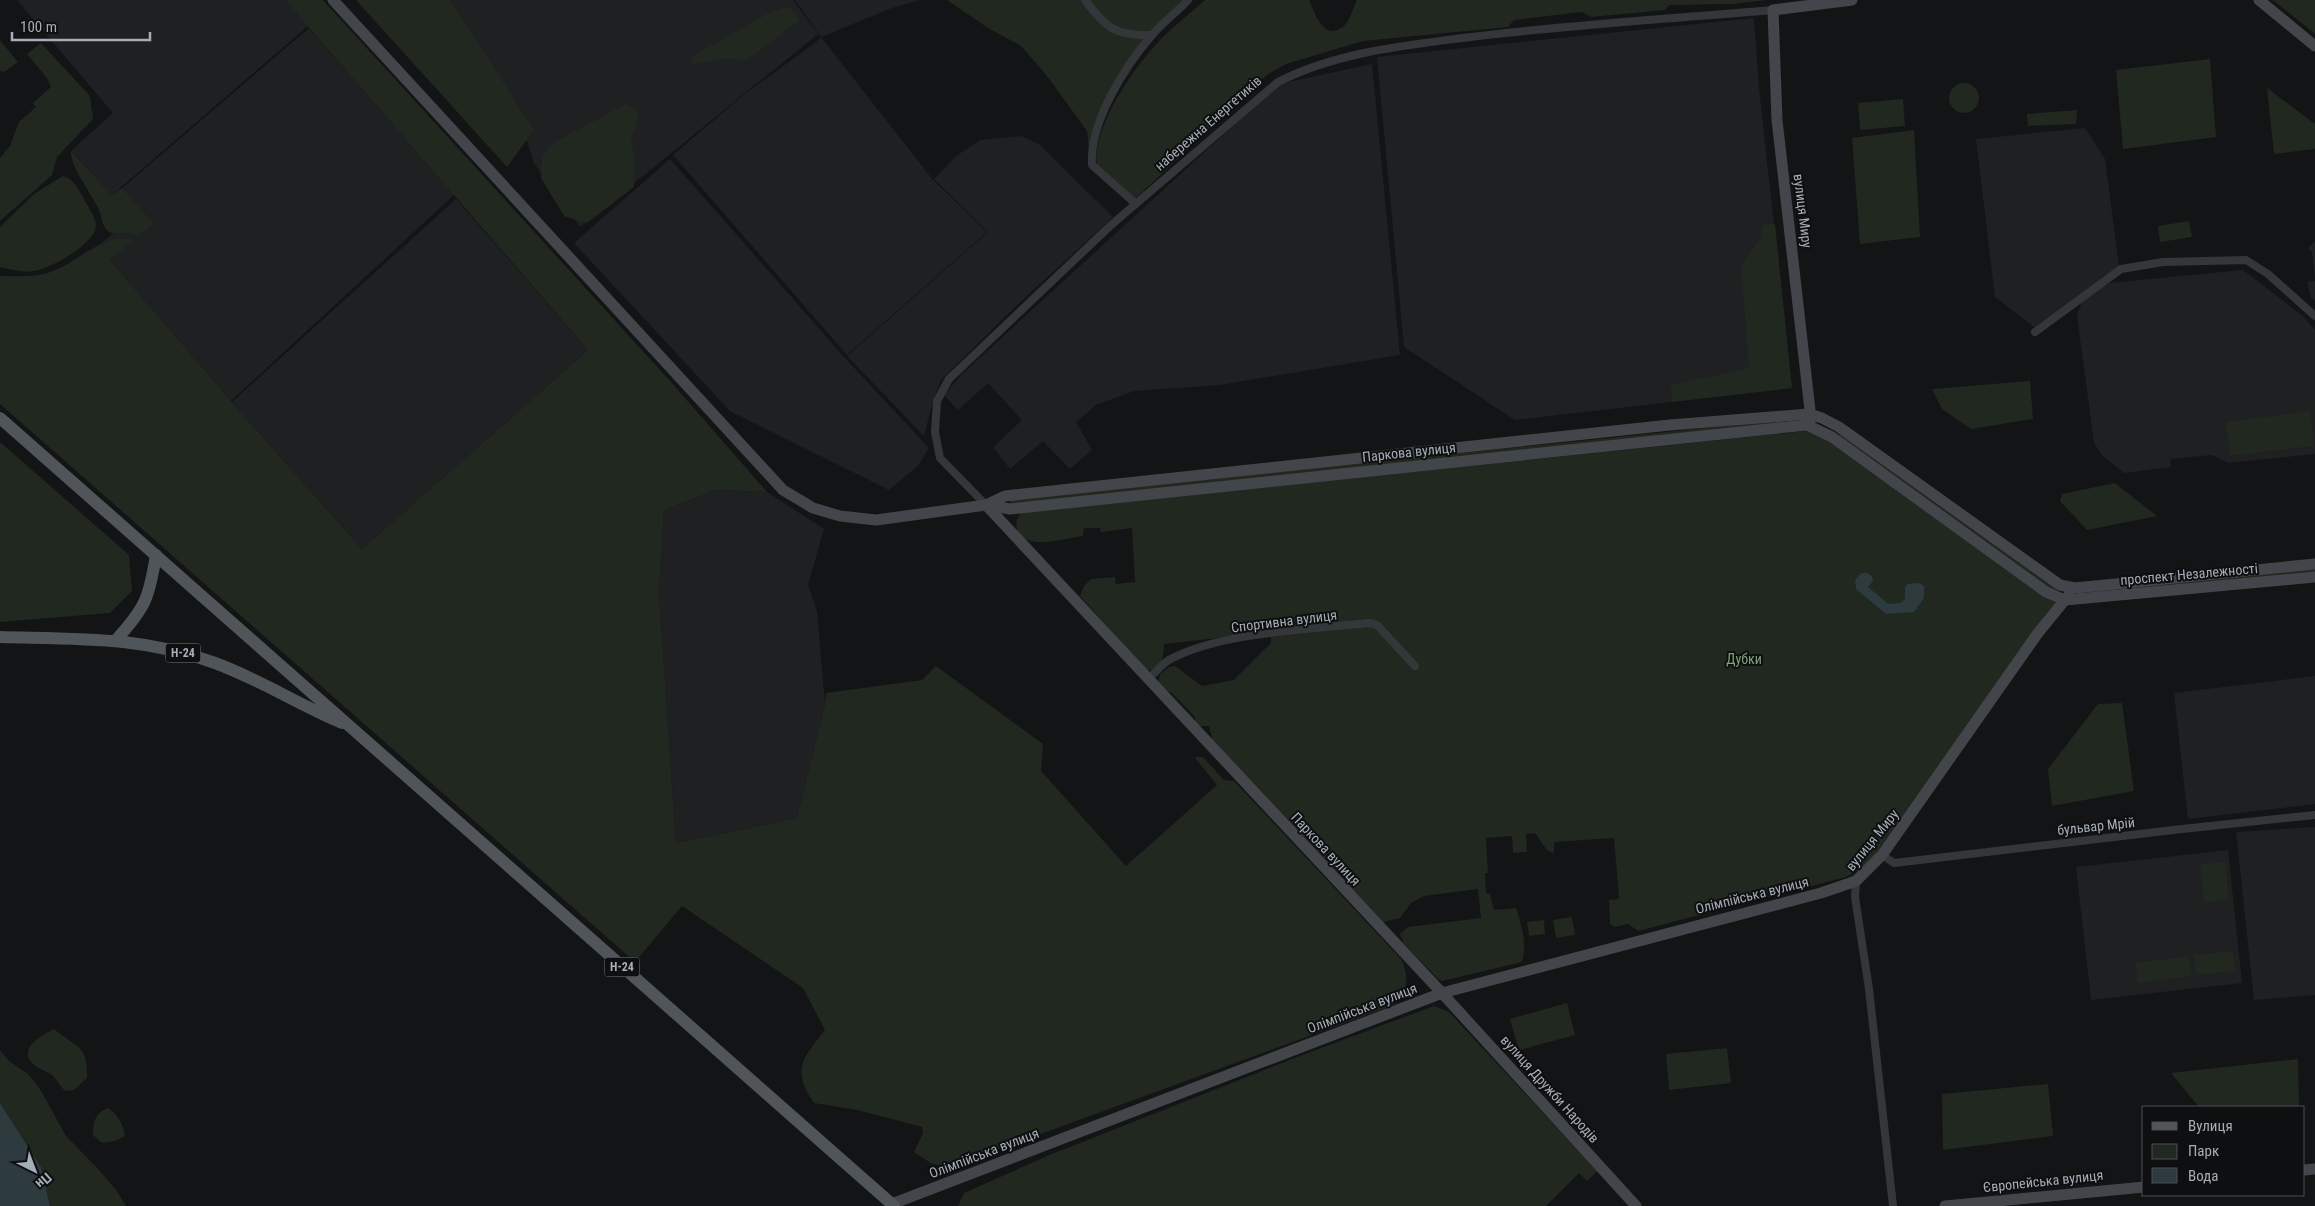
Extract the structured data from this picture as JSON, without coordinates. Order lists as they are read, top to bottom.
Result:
{
  "streets": {
    "main road": ["Н-24"],
    "street": [
      "набережна Енергетиків",
      "вулиця Миру",
      "Паркова вулиця",
      "проспект Незалежності",
      "Спортивна вулиця",
      "бульвар Мрій",
      "Олімпійська вулиця",
      "вулиця Дружби Народів",
      "Європейська вулиця"
    ]
  },
  "crossings": [
    ["набережна Енергетиків", "вулиця Миру"],
    ["набережна Енергетиків", "Паркова вулиця"],
    ["вулиця Миру", "Паркова вулиця"],
    ["вулиця Миру", "проспект Незалежності"],
    ["вулиця Миру", "бульвар Мрій"],
    ["вулиця Миру", "Олімпійська вулиця"],
    ["Паркова вулиця", "проспект Незалежності"],
    ["Паркова вулиця", "Спортивна вулиця"],
    ["Паркова вулиця", "Олімпійська вулиця"],
    ["Паркова вулиця", "вулиця Дружби Народів"],
    ["Н-24", "Олімпійська вулиця"],
    ["Олімпійська вулиця", "вулиця Дружби Народів"]
  ],
  "parks": ["Дубки"],
  "legend": ["Вулиця", "Парк", "Вода"],
  "scale_bar": "100 m",
  "north": "bottom right"
}
